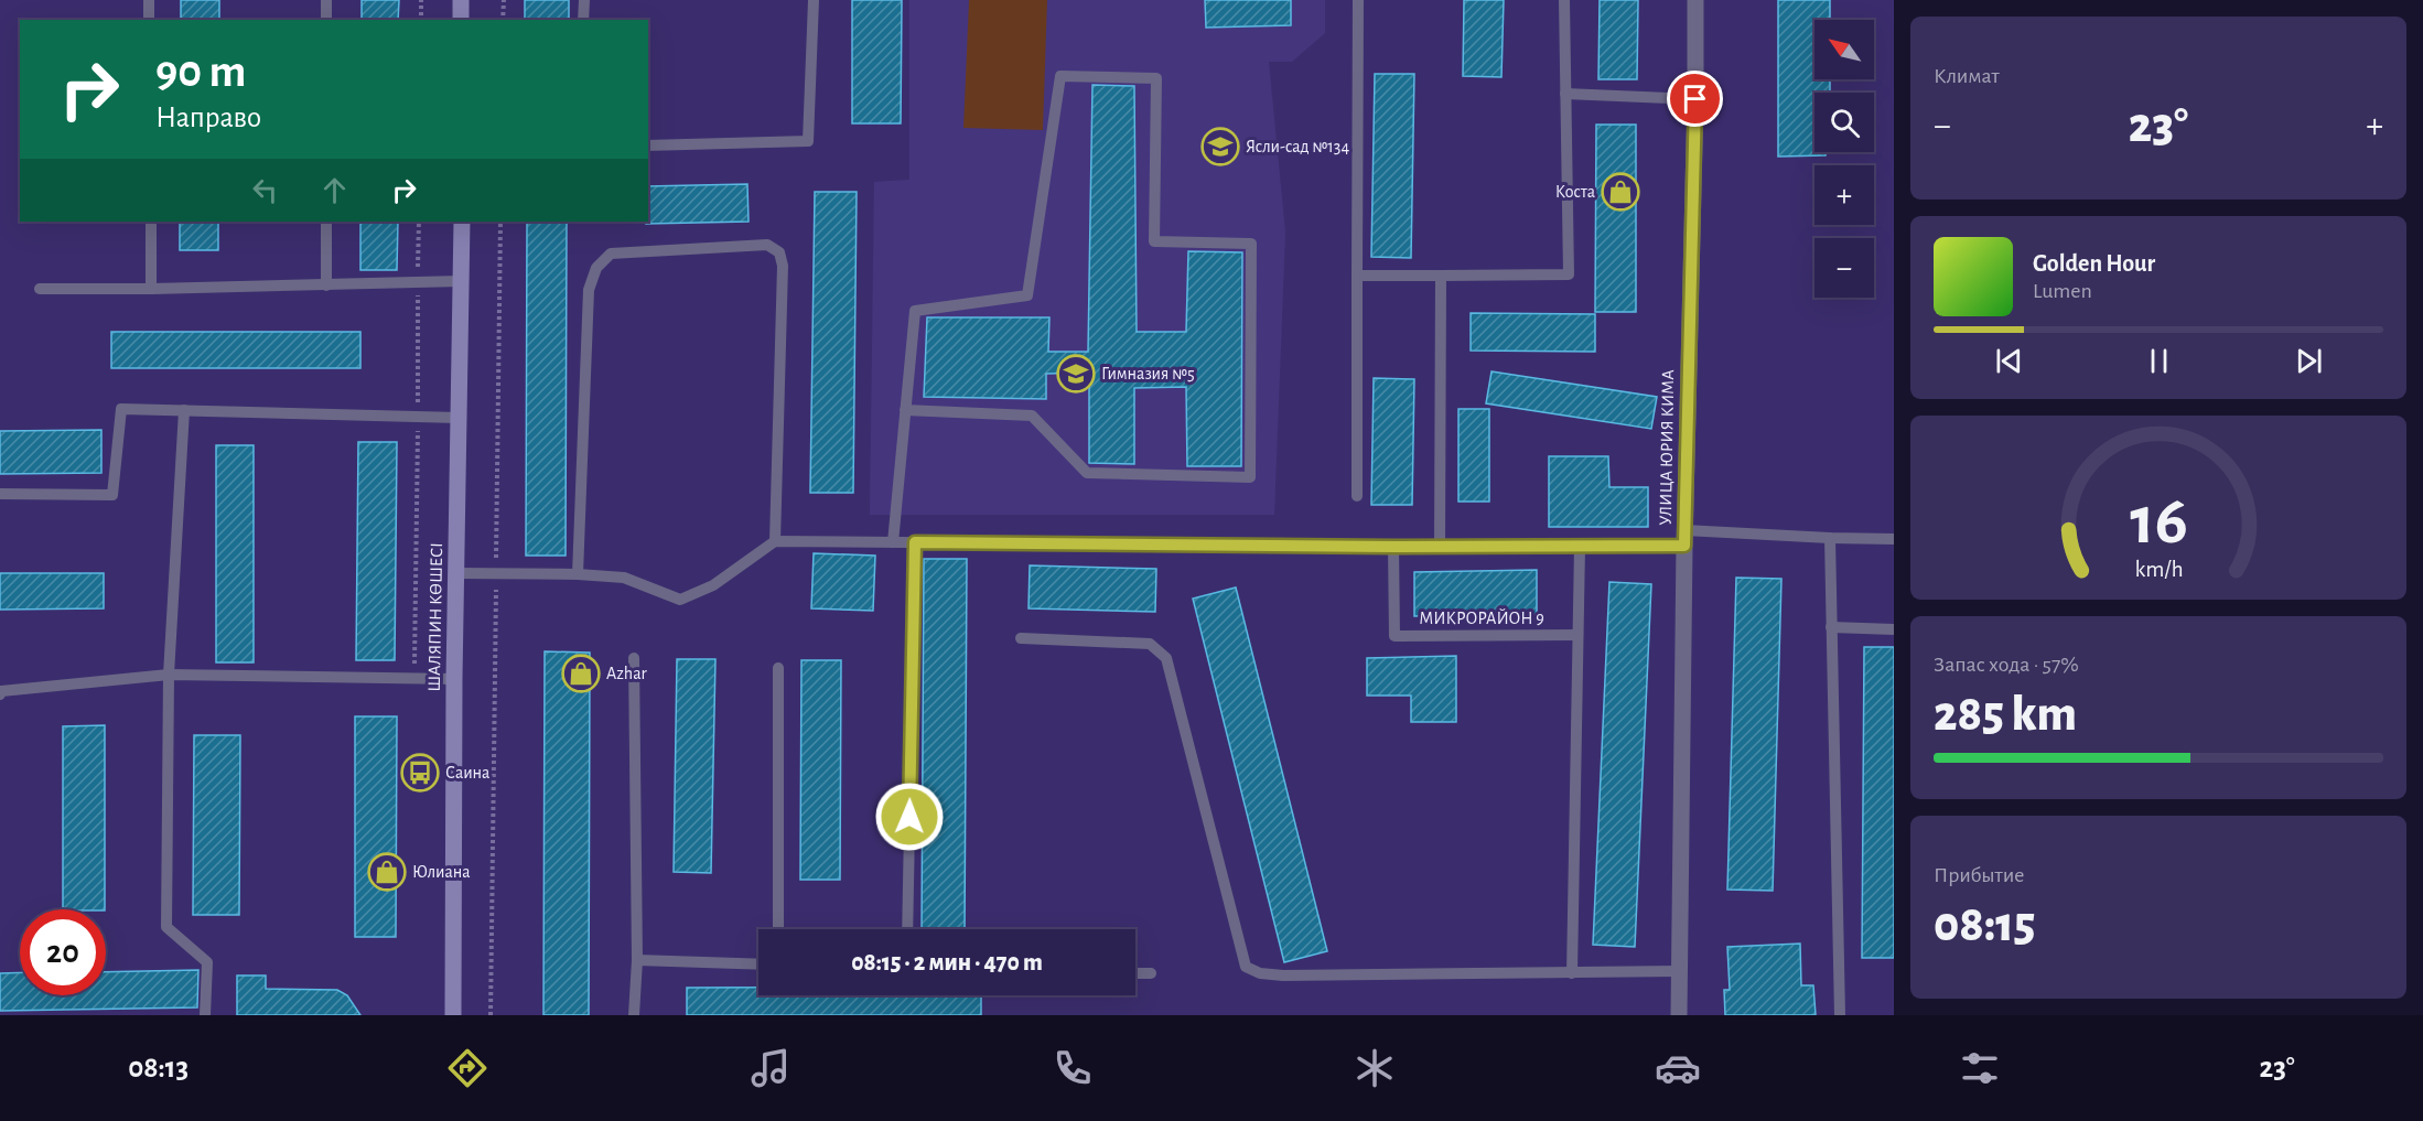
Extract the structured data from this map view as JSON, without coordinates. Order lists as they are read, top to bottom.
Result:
{
  "streets": {
    "main road": ["ШАЛЯПИН КӨШЕСІ"],
    "street": ["УЛИЦА ЮРИЯ КИМА"],
    "lane": ["МИКРОРАЙОН 9"]
  },
  "places": {
    "school or university": ["Ясли-сад №134", "Гимназия №5"],
    "shop": ["Коста", "Azhar", "Юлиана"],
    "bus stop": ["Саина"]
  },
  "north": "top left",
  "page": {
    "tile": [
      "Климат",
      ["Запас хода · 57%", "285 km"],
      ["Прибытие", "08:15"]
    ],
    "map_buttons": ["+", "−"],
    "turn": ["90 m", "Направо"],
    "heat": ["−", "23°", "+"],
    "song": ["Golden Hour", "Lumen"],
    "limit": "20",
    "trip": "08:15 · 2 мин · 470 m",
    "tabs": ["08:13", "23°"],
    "gauge": ["16", "km/h"]
  }
}
